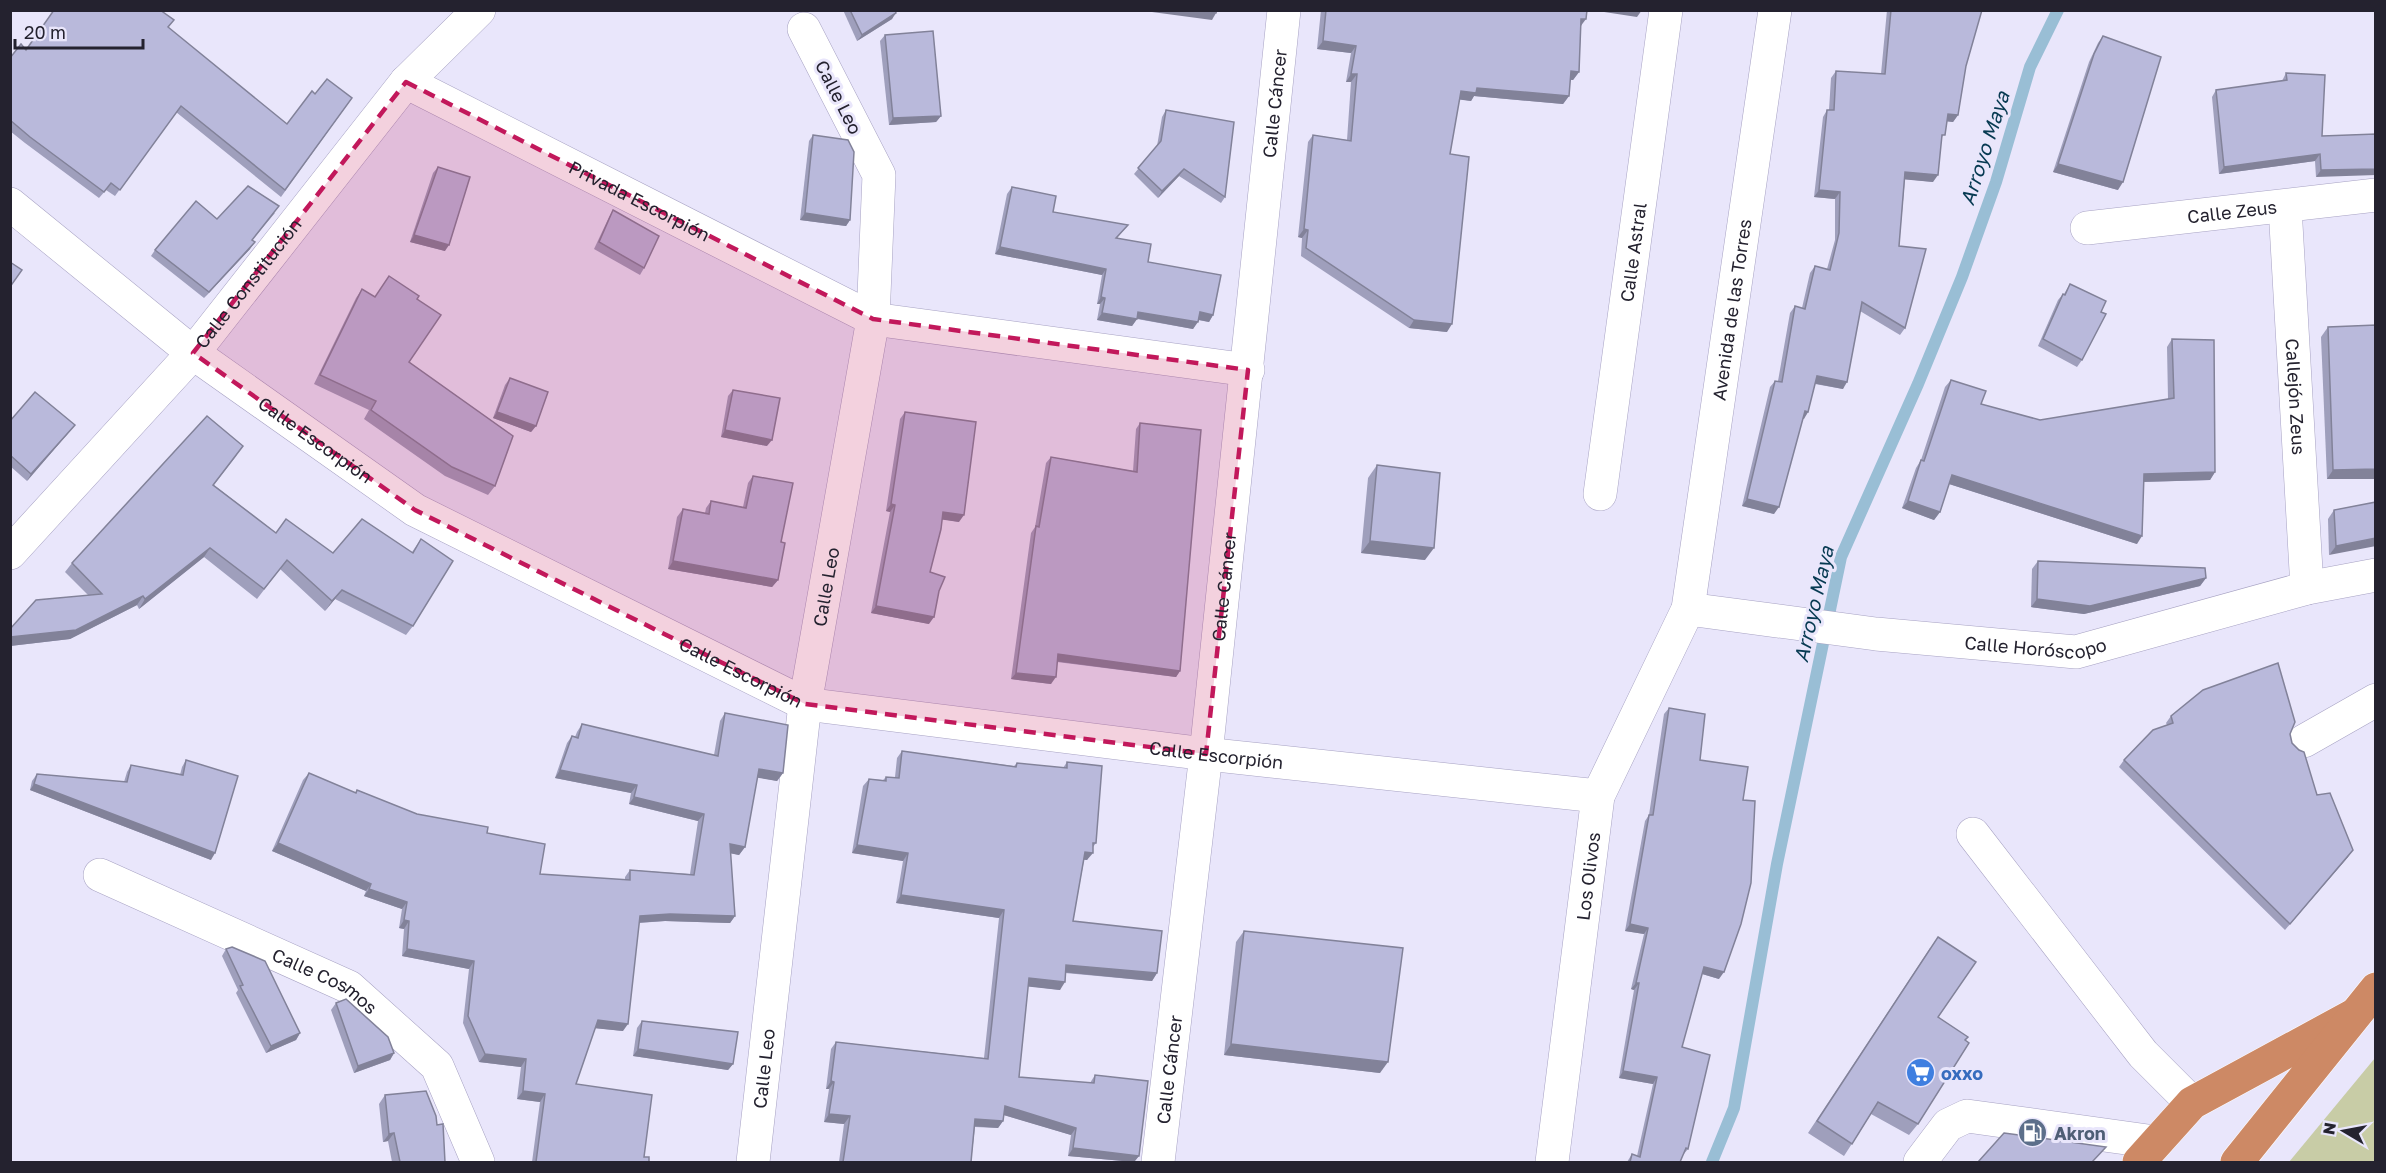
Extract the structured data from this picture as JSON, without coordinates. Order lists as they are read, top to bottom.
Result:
{
  "streets": {
    "street": [
      "Calle Leo",
      "Calle Cáncer",
      "Privada Escorpión",
      "Calle Zeus",
      "Calle Astral",
      "Calle Constitución",
      "Avenida de las Torres",
      "Callejón Zeus",
      "Calle Escorpión",
      "Calle Horóscopo",
      "Los Olivos",
      "Calle Cosmos"
    ]
  },
  "crossings": [
    ["Calle Leo", "Privada Escorpión"],
    ["Calle Leo", "Calle Escorpión"],
    ["Calle Cáncer", "Calle Escorpión"],
    ["Privada Escorpión", "Calle Constitución"],
    ["Calle Zeus", "Callejón Zeus"],
    ["Calle Constitución", "Calle Escorpión"],
    ["Avenida de las Torres", "Calle Horóscopo"],
    ["Avenida de las Torres", "Los Olivos"],
    ["Callejón Zeus", "Calle Horóscopo"],
    ["Calle Escorpión", "Los Olivos"],
    ["Calle Horóscopo", "Los Olivos"]
  ],
  "water": ["Arroyo Maya"],
  "places": {
    "supermarket": ["oxxo"],
    "fuel station": ["Akron"]
  },
  "scale_bar": "20 m",
  "north": "left"
}
